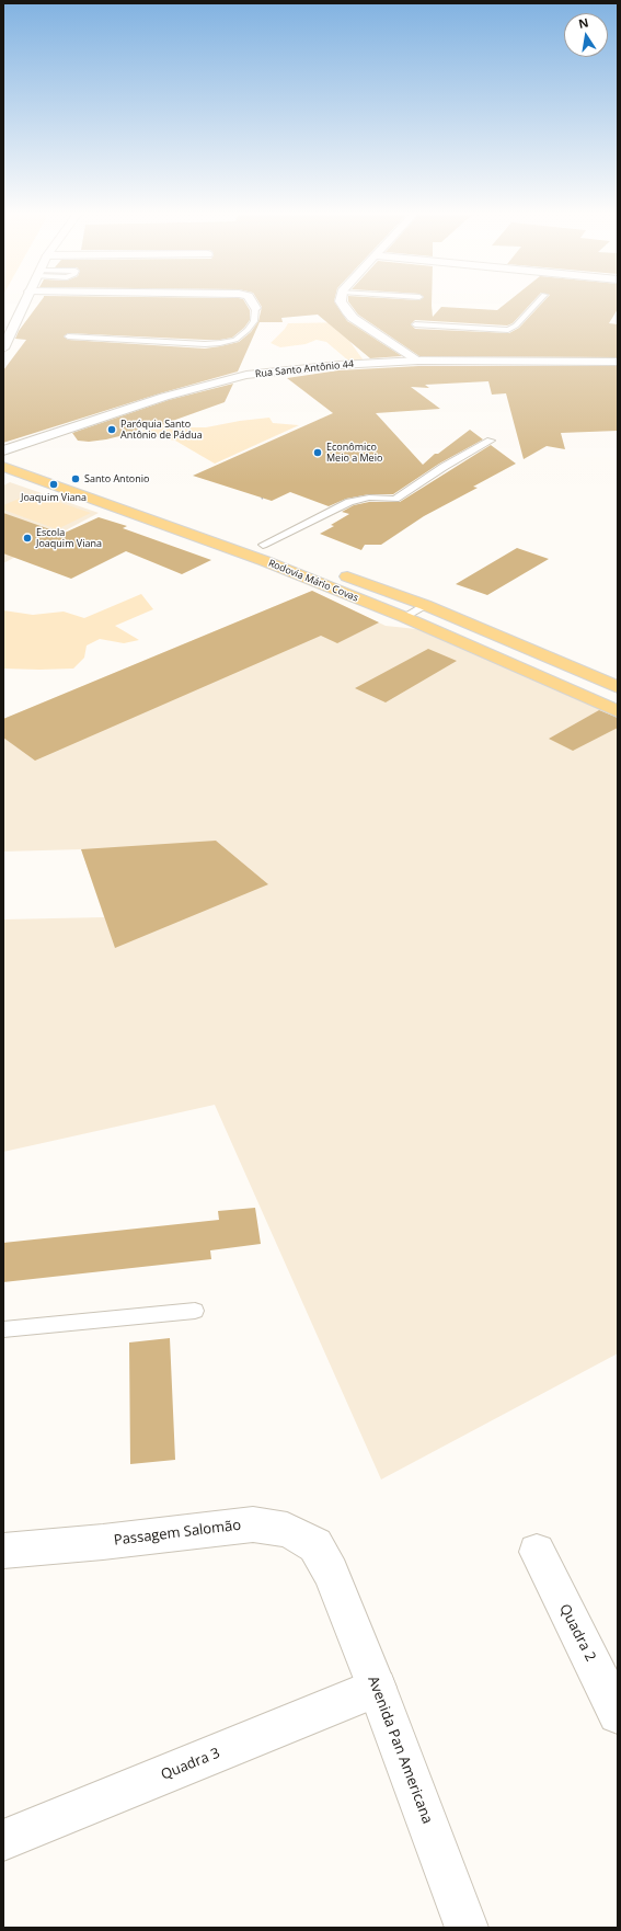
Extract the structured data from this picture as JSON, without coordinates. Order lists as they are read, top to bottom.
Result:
{
  "streets": {
    "main road": ["Rodovia Mário Covas"],
    "street": [
      "Rua Santo Antônio 44",
      "Passagem Salomão",
      "Quadra 2",
      "Avenida Pan Americana",
      "Quadra 3"
    ]
  },
  "crossings": [
    ["Rua Santo Antônio 44", "Rodovia Mário Covas"],
    ["Passagem Salomão", "Avenida Pan Americana"],
    ["Avenida Pan Americana", "Quadra 3"]
  ],
  "places": [
    "Paróquia Santo Antônio de Pádua",
    "Econômico Meio a Meio",
    "Santo Antonio",
    "Joaquim Viana",
    "Escola Joaquim Viana"
  ],
  "north": "top"
}
